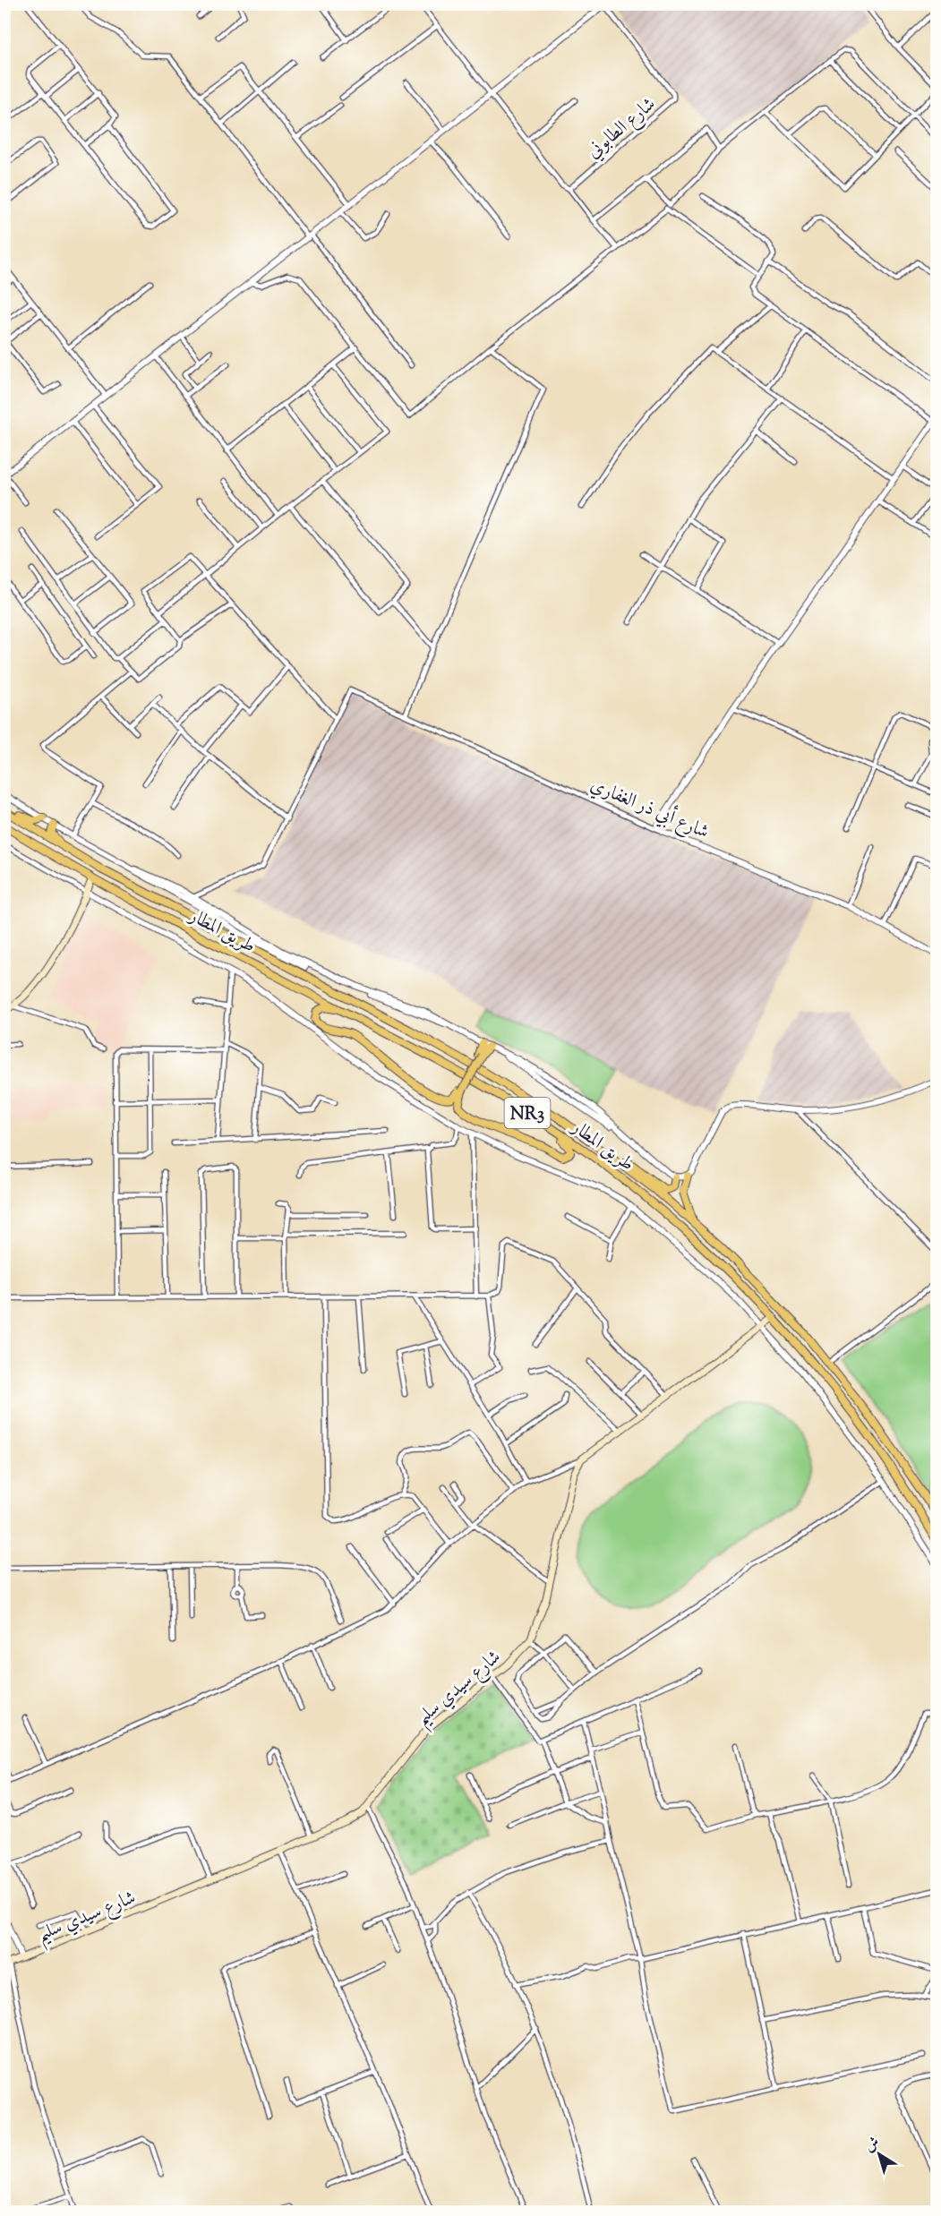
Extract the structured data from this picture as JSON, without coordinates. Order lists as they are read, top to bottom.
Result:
{
  "streets": {
    "highway": ["طريق المطار", "NR3"],
    "main road": ["شارع سيدي سليم"],
    "street": ["شارع الطابوني", "شارع أبي ذر الغفاري"]
  },
  "north": "top left"
}
